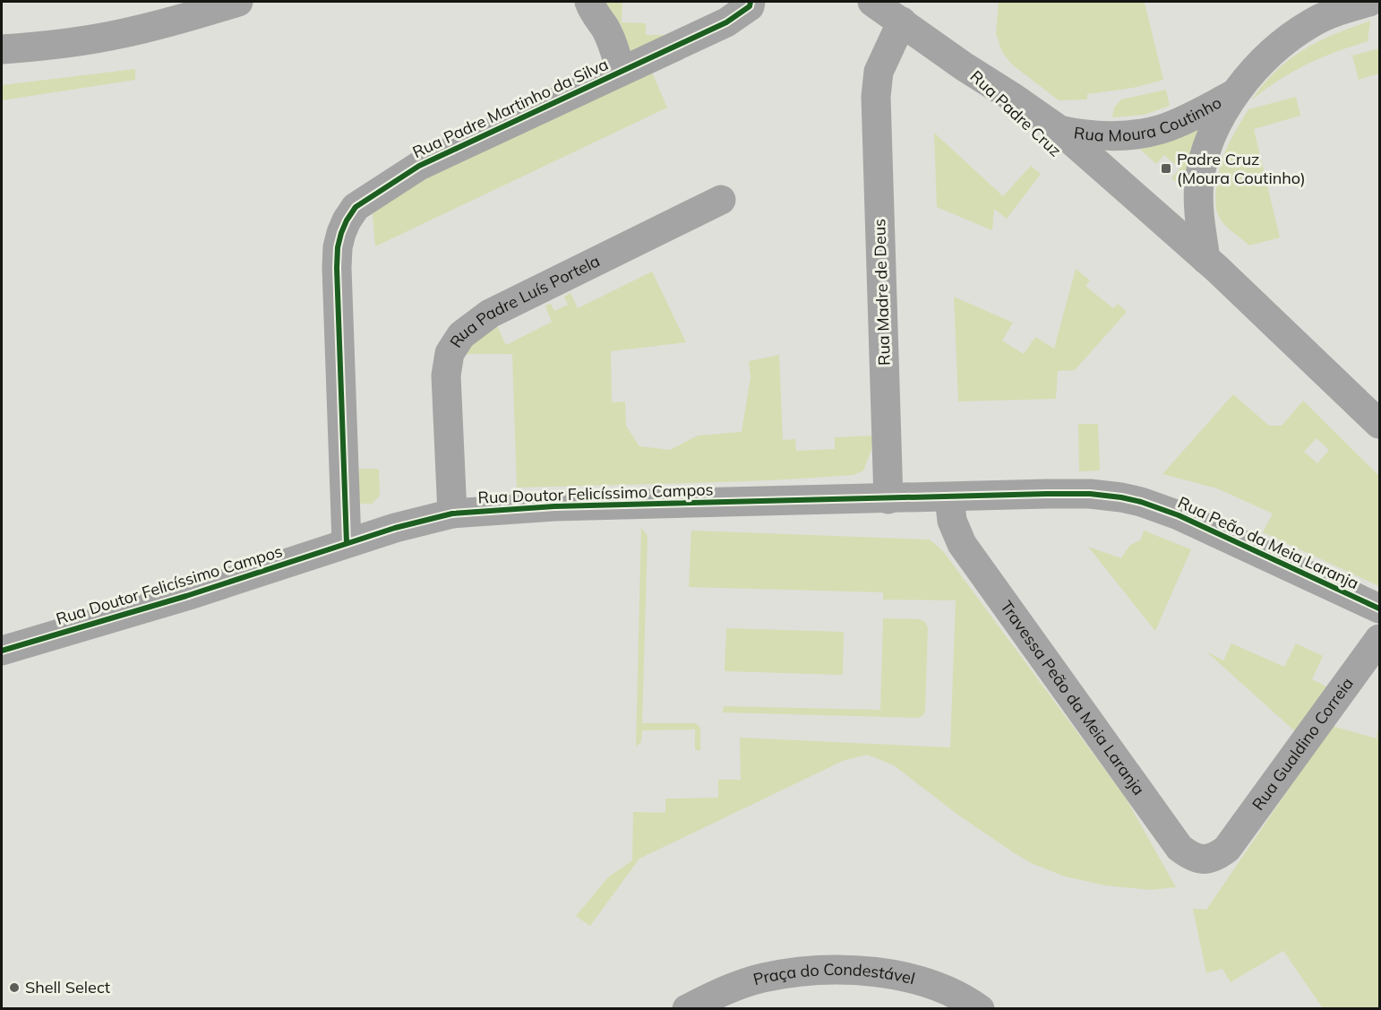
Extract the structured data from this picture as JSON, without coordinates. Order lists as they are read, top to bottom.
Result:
{
  "streets": {
    "street": [
      "Rua Padre Martinho da Silva",
      "Rua Padre Cruz",
      "Rua Moura Coutinho",
      "Rua Madre de Deus",
      "Rua Padre Luís Portela",
      "Rua Doutor Felicíssimo Campos",
      "Rua Peão da Meia Laranja",
      "Travessa Peão da Meia Laranja",
      "Rua Gualdino Correia",
      "Praça do Condestável"
    ]
  },
  "crossings": [
    ["Rua Padre Martinho da Silva", "Rua Doutor Felicíssimo Campos"],
    ["Rua Padre Cruz", "Rua Moura Coutinho"],
    ["Rua Madre de Deus", "Rua Doutor Felicíssimo Campos"],
    ["Rua Madre de Deus", "Rua Peão da Meia Laranja"],
    ["Rua Padre Luís Portela", "Rua Doutor Felicíssimo Campos"],
    ["Rua Doutor Felicíssimo Campos", "Rua Peão da Meia Laranja"],
    ["Rua Peão da Meia Laranja", "Travessa Peão da Meia Laranja"],
    ["Travessa Peão da Meia Laranja", "Rua Gualdino Correia"]
  ],
  "places": {
    "transit": ["Padre Cruz (Moura Coutinho)"],
    "other": ["Shell Select"]
  }
}
